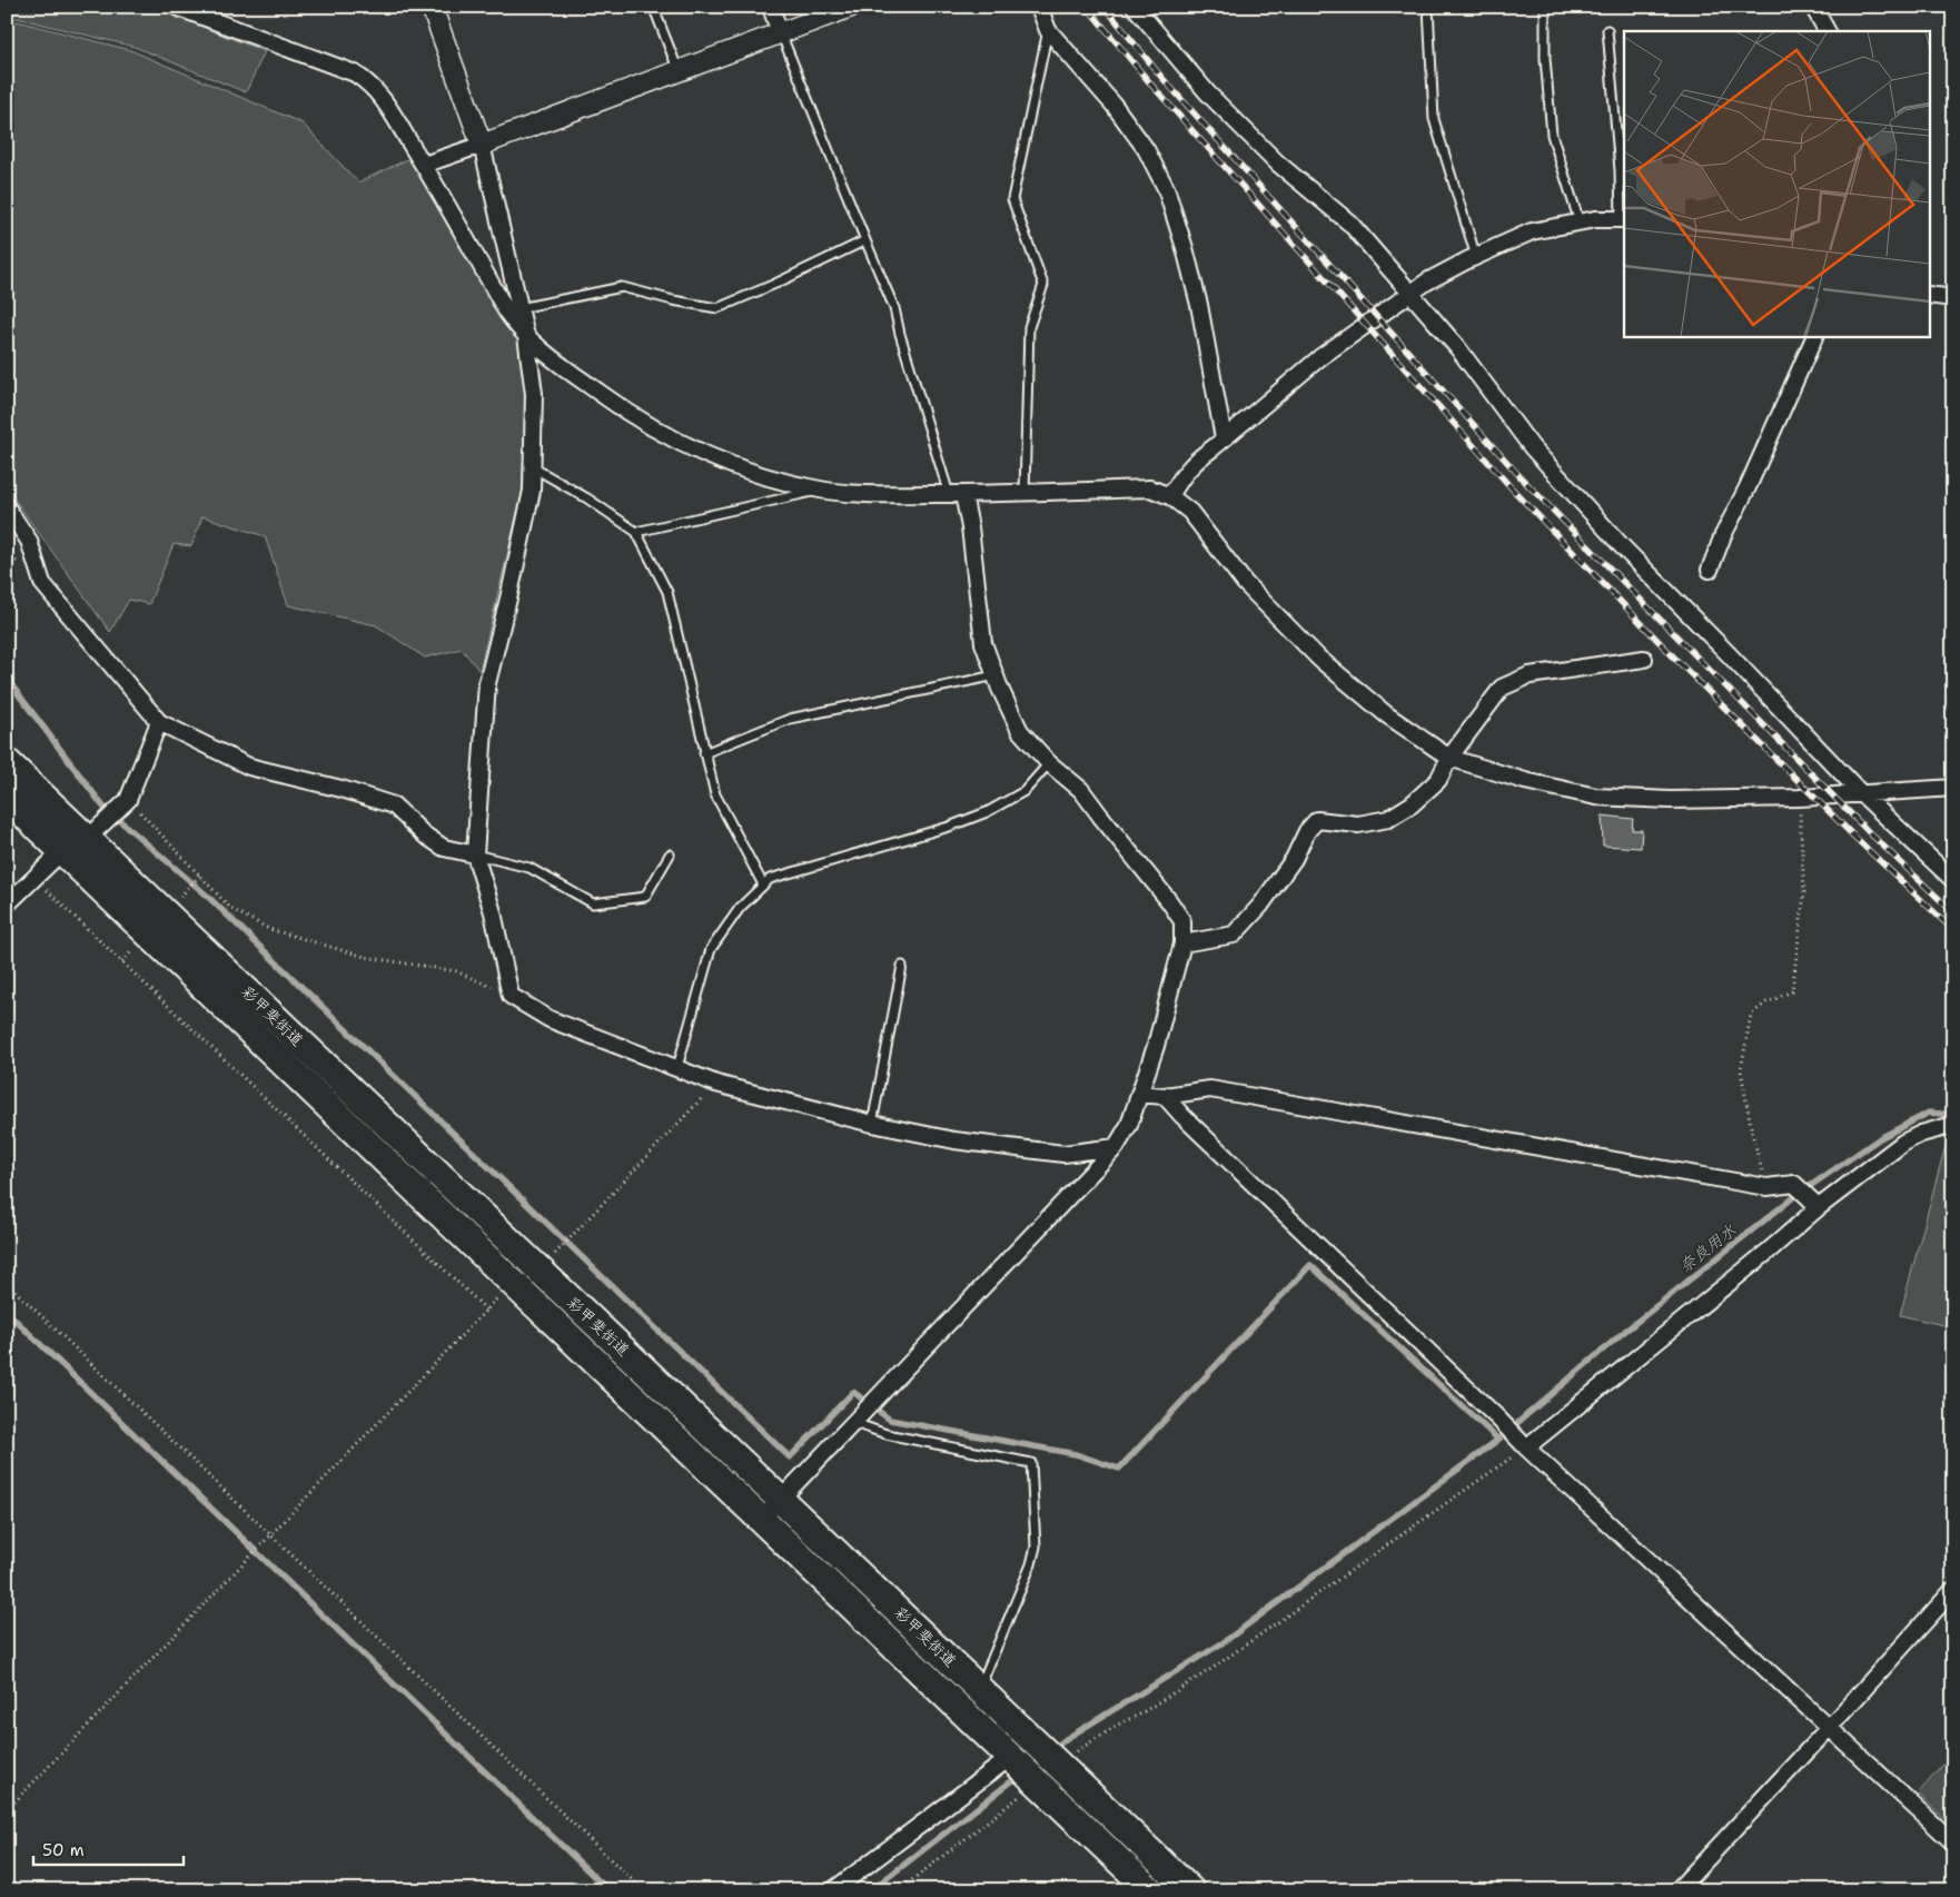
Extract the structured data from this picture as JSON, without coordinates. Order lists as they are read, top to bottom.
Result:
{
  "streets": {
    "highway": ["彩甲斐街道"]
  },
  "water": ["奈良用水"],
  "scale_bar": "50 m"
}
